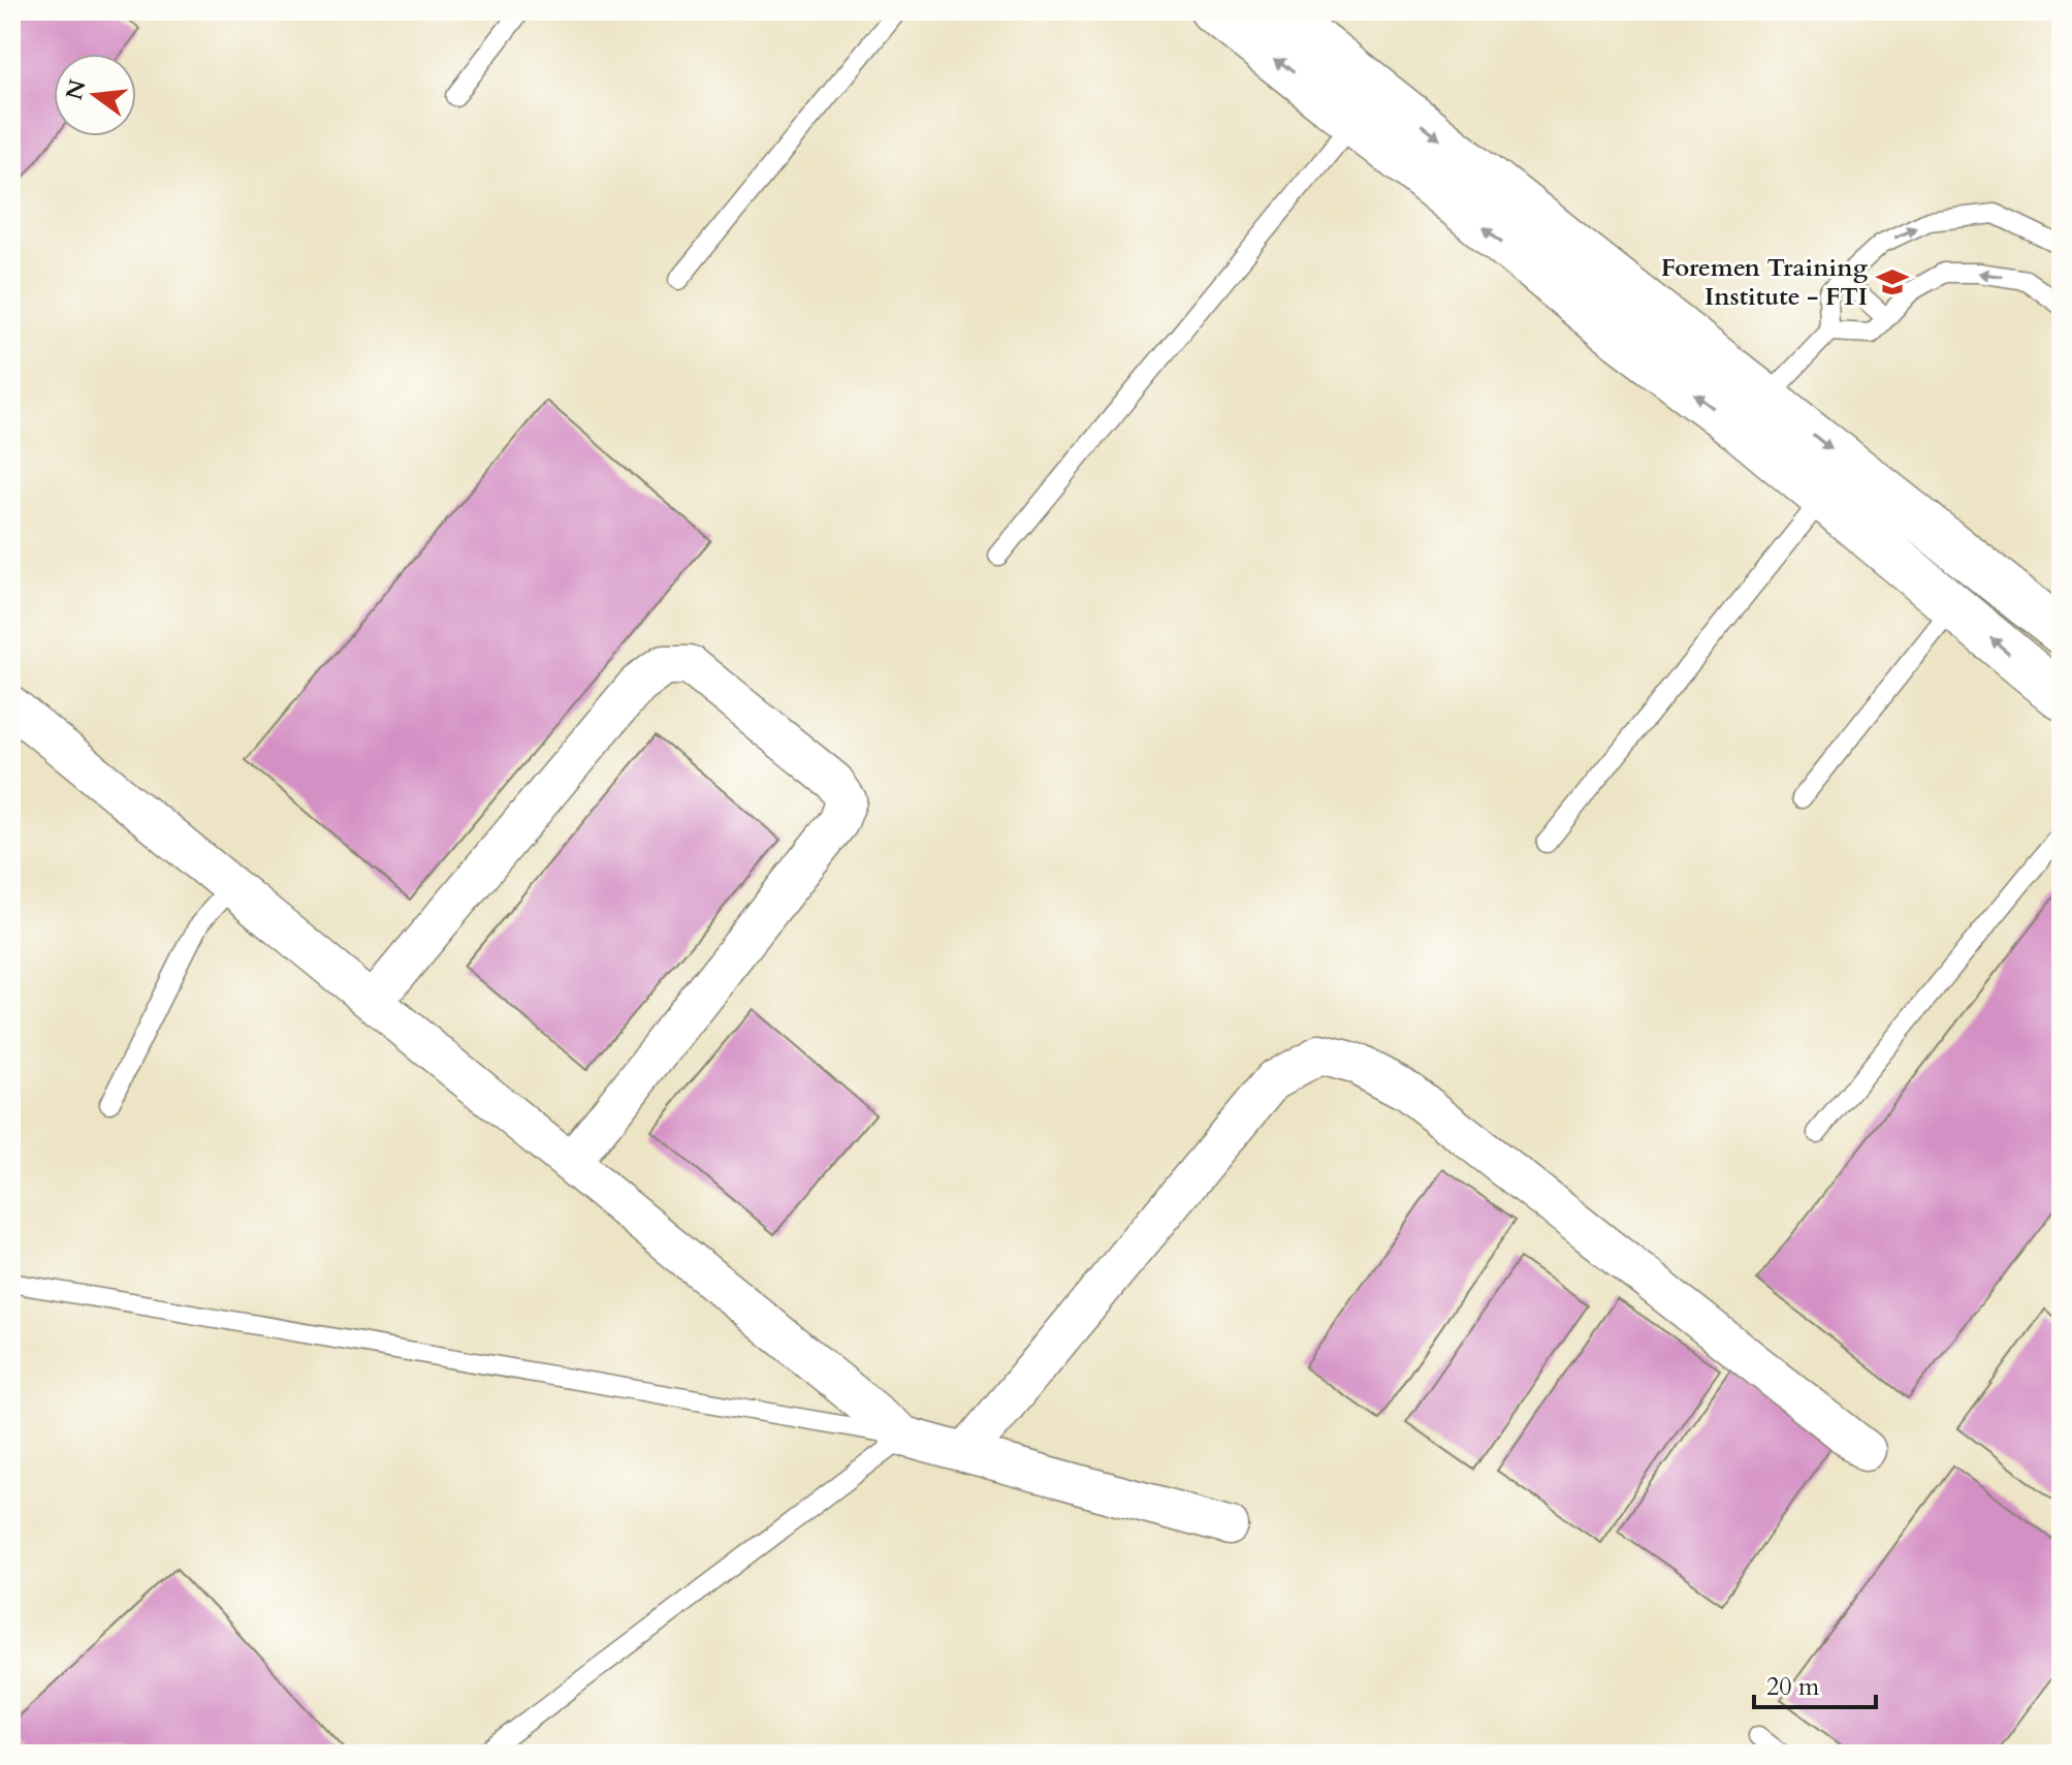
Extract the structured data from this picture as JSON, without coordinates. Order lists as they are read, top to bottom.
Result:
{
  "places": {
    "school or university": ["Foremen Training Institute - FTI"]
  },
  "scale_bar": "20 m",
  "north": "left"
}
